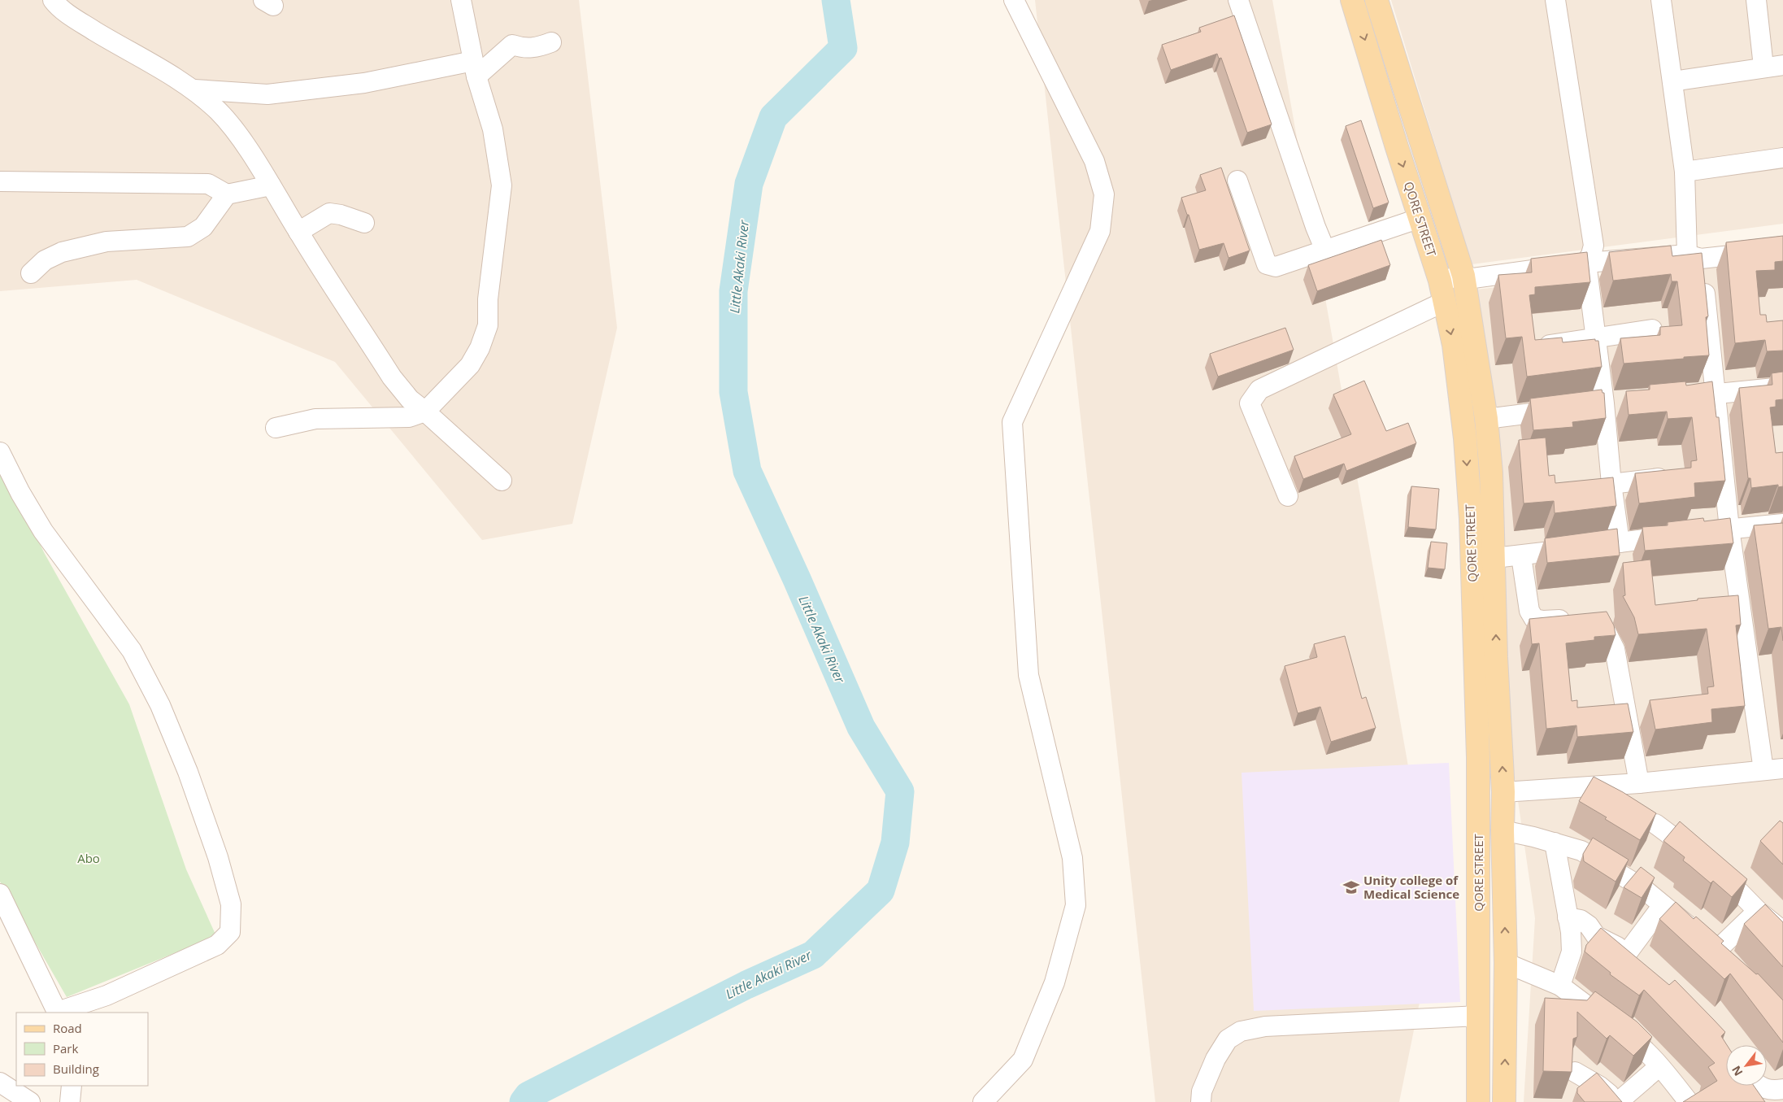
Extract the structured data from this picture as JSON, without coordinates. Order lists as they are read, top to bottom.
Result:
{
  "streets": {
    "main road": ["QORE STREET"]
  },
  "water": ["Little Akaki River"],
  "parks": ["Abo"],
  "places": {
    "school or university": ["Unity college of Medical Science"]
  },
  "legend": ["Road", "Park", "Building"],
  "north": "bottom left"
}
